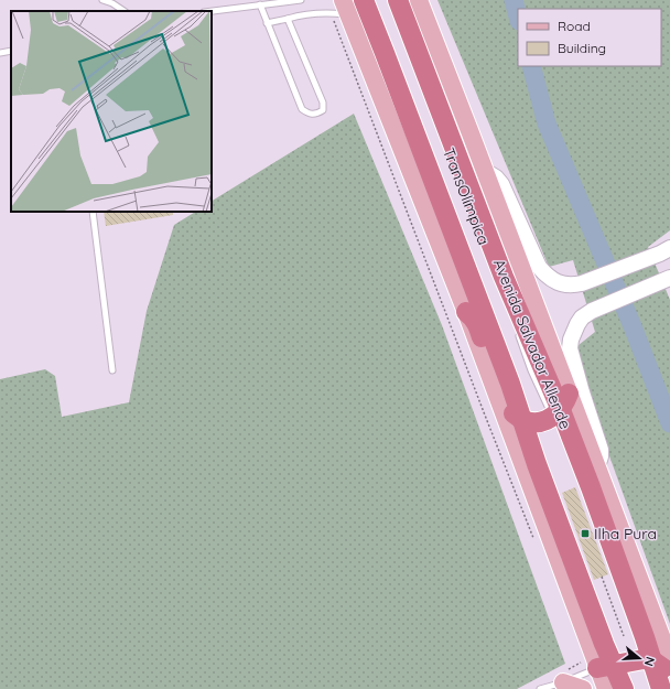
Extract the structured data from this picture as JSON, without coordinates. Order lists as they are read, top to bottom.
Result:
{
  "streets": {
    "highway": ["Avenida Salvador Allende"],
    "lane": ["TransOlímpica"]
  },
  "places": {
    "transit": ["Ilha Pura"]
  },
  "legend": ["Road", "Building"],
  "north": "right"
}
